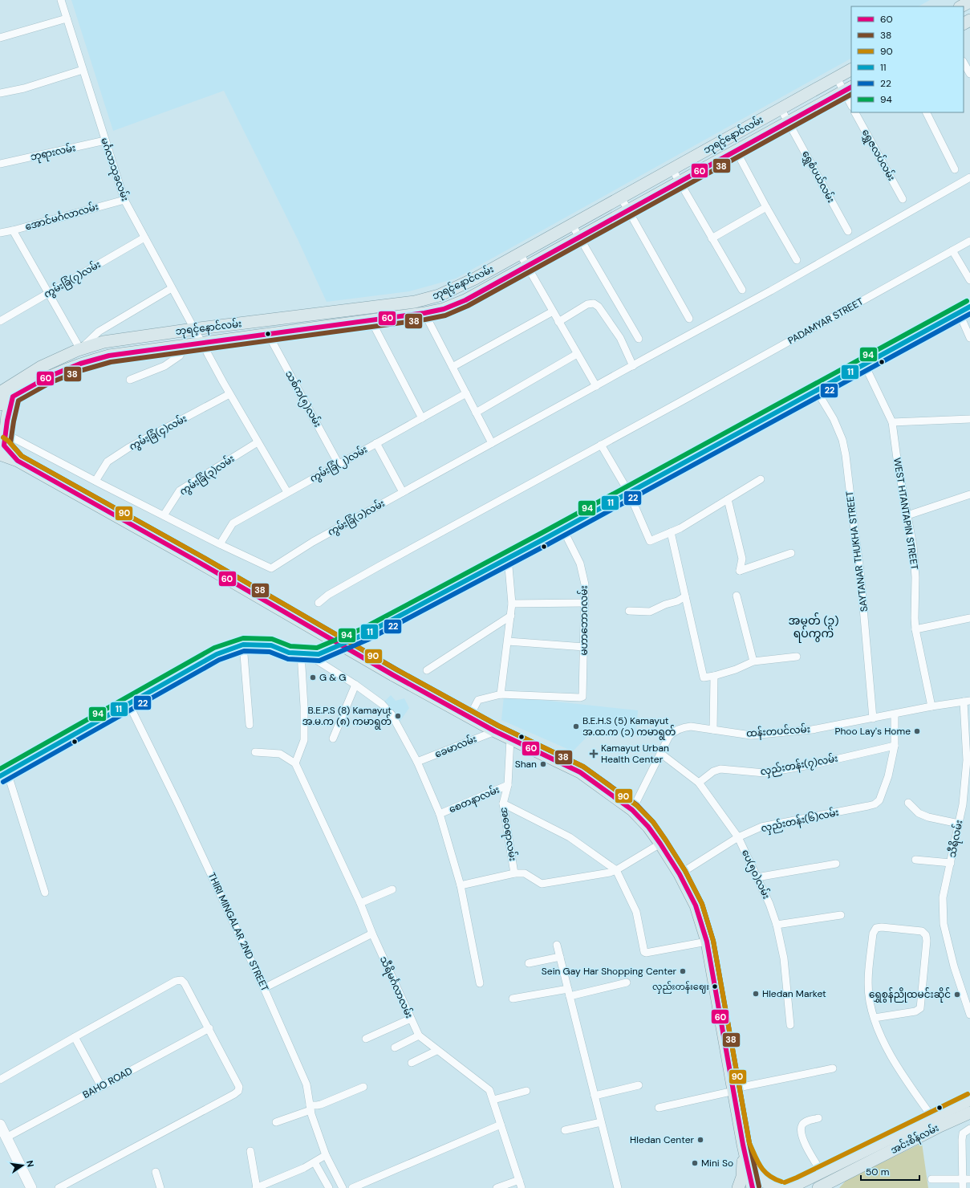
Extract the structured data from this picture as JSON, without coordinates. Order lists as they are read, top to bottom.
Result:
{
  "streets": {
    "main road": ["ဘုရင့်နောင်လမ်း", "အင်းစိန်လမ်း"],
    "street": [
      "ဘုရားလမ်း",
      "ရွှေဇလပ်လမ်း",
      "မင်္ဂလာသုခလမ်း",
      "ရွှေစံပယ်လမ်း",
      "အောင်မင်္ဂလာလမ်း",
      "ကွမ်းခြံ(၇)လမ်း",
      "PADAMYAR STREET",
      "သစ်က(၅)လမ်း",
      "ကွမ်းခြံ(၄)လမ်း",
      "ကွမ်းခြံ(၂)လမ်း",
      "ကွမ်းခြံ(၃)လမ်း",
      "WEST HTANTAPIN STREET",
      "ကွမ်းခြံ(၁)လမ်း",
      "SAYTANAR THUKHA STREET",
      "မဟာဘောဂလမ်း",
      "ထန်းတပင်လမ်း",
      "ခေမာလမ်း",
      "လှည်းတန်း(၇)လမ်း",
      "စေတနာလမ်း",
      "လှည်းတန်း(၆)လမ်း",
      "အဝေရာလမ်း",
      "သီရိလမ်း",
      "ပေ(၅၀)လမ်း",
      "THIRI MINGALAR 2ND STREET",
      "သီရိမင်္ဂလာလမ်း",
      "BAHO ROAD"
    ]
  },
  "crossings": [
    ["ဘုရင့်နောင်လမ်း", "မင်္ဂလာသုခလမ်း"],
    ["ဘုရင့်နောင်လမ်း", "ရွှေစံပယ်လမ်း"],
    ["ဘုရင့်နောင်လမ်း", "သစ်က(၅)လမ်း"],
    ["ဘုရားလမ်း", "မင်္ဂလာသုခလမ်း"],
    ["မင်္ဂလာသုခလမ်း", "အောင်မင်္ဂလာလမ်း"],
    ["မင်္ဂလာသုခလမ်း", "ကွမ်းခြံ(၇)လမ်း"],
    ["မင်္ဂလာသုခလမ်း", "ကွမ်းခြံ(၄)လမ်း"],
    ["မင်္ဂလာသုခလမ်း", "ကွမ်းခြံ(၂)လမ်း"],
    ["မင်္ဂလာသုခလမ်း", "ကွမ်းခြံ(၃)လမ်း"],
    ["သစ်က(၅)လမ်း", "ကွမ်းခြံ(၂)လမ်း"],
    ["ကွမ်းခြံ(၂)လမ်း", "ကွမ်းခြံ(၁)လမ်း"],
    ["WEST HTANTAPIN STREET", "ထန်းတပင်လမ်း"],
    ["SAYTANAR THUKHA STREET", "ထန်းတပင်လမ်း"],
    ["ထန်းတပင်လမ်း", "သီရိလမ်း"],
    ["ထန်းတပင်လမ်း", "ပေ(၅၀)လမ်း"],
    ["လှည်းတန်း(၇)လမ်း", "လှည်းတန်း(၆)လမ်း"],
    ["လှည်းတန်း(၇)လမ်း", "ပေ(၅၀)လမ်း"],
    ["စေတနာလမ်း", "အဝေရာလမ်း"],
    ["လှည်းတန်း(၆)လမ်း", "ပေ(၅၀)လမ်း"]
  ],
  "districts": ["အမှတ် (၃) ရပ်ကွက်"],
  "places": {
    "other": [
      "G & G",
      "B.E.P.S (8) Kamayut အ.မ.က (၈) ကမာရွတ်",
      "B.E.H.S (5) Kamayut အ.ထ.က (၁) ကမာရွတ်",
      "Phoo Lay's Home",
      "Shan",
      "Sein Gay Har Shopping Center",
      "လှည်းတန်းဈေး",
      "Hledan Market",
      "ရွှေစွန်ညိုထမင်းဆိုင်",
      "Hledan Center",
      "Mini So"
    ],
    "health": ["Kamayut Urban Health Center"]
  },
  "lines": [
    "transit line 60",
    "transit line 38",
    "transit line 94",
    "transit line 11",
    "transit line 22",
    "transit line 90"
  ],
  "legend": [
    "60",
    "38",
    "90",
    "11",
    "22",
    "94"
  ],
  "scale_bar": "50 m",
  "north": "right"
}
